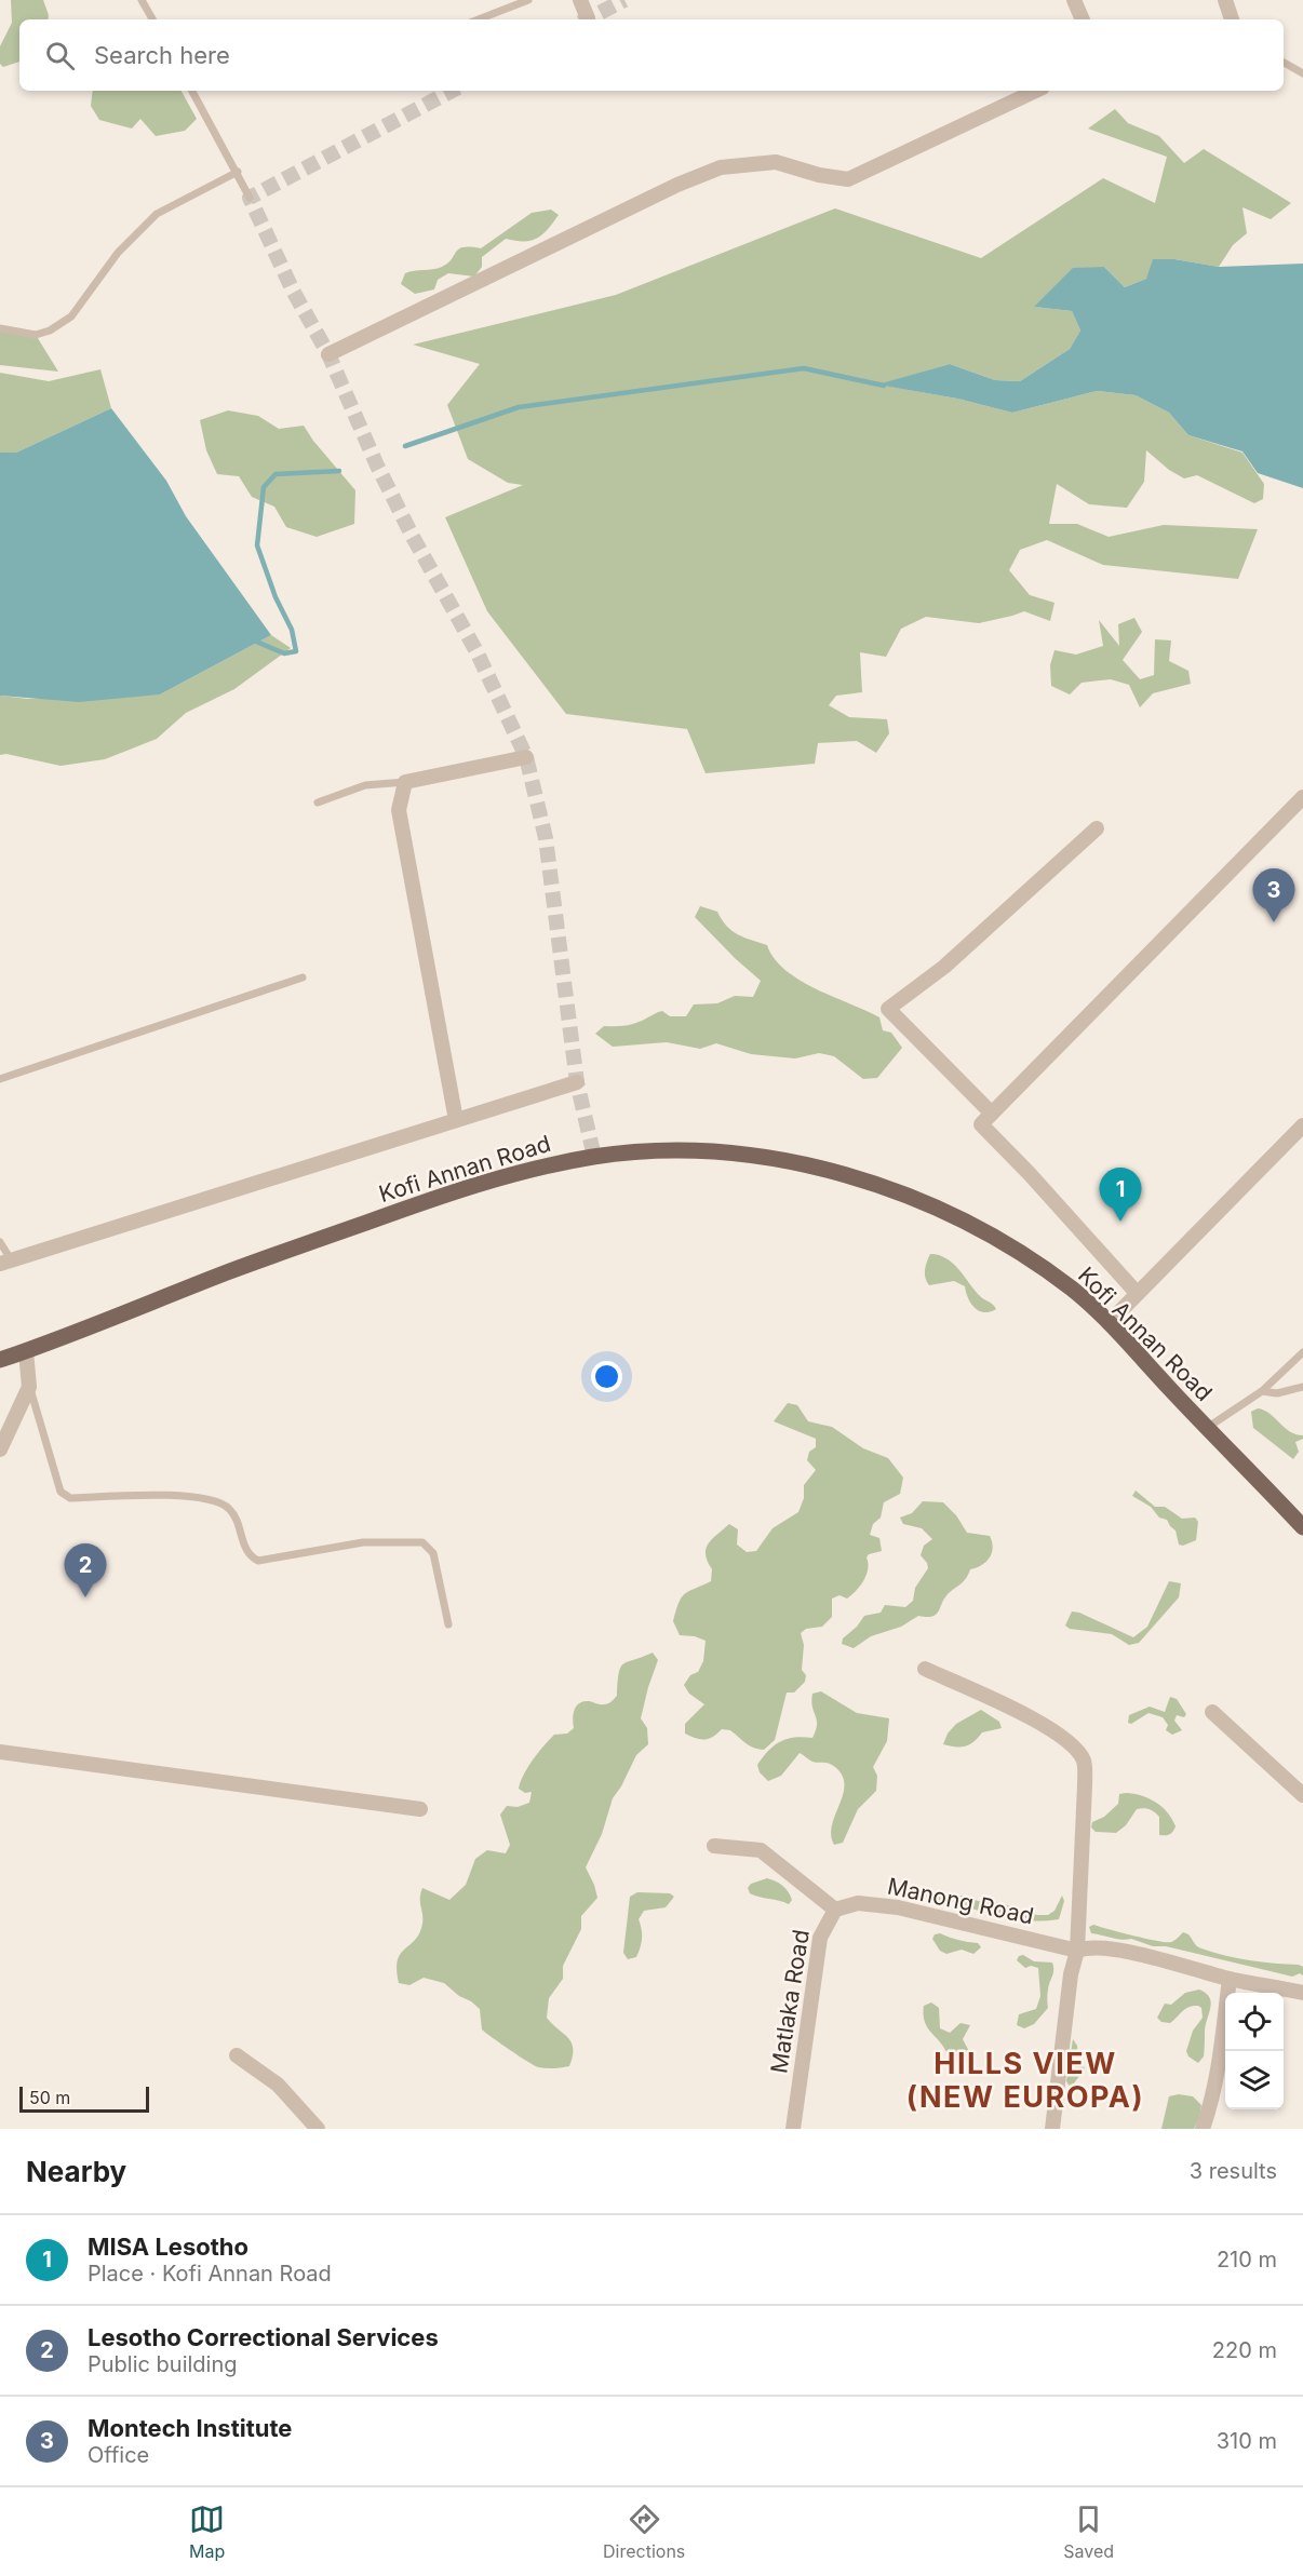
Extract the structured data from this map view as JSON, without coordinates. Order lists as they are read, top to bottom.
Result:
{
  "streets": {
    "main road": ["Kofi Annan Road"],
    "street": ["Manong Road", "Matlaka Road"]
  },
  "crossings": [
    ["Manong Road", "Matlaka Road"]
  ],
  "districts": ["HILLS VIEW (NEW EUROPA)"],
  "scale_bar": "50 m",
  "page": {
    "search": "Search here",
    "pins": ["3", "1", "2"],
    "scale": "50 m",
    "heading": ["Nearby", "3 results"],
    "list": [
      {
        "mark": "1",
        "name": "MISA Lesotho",
        "note": "Place · Kofi Annan Road",
        "value": "210 m"
      },
      {
        "mark": "2",
        "name": "Lesotho Correctional Services",
        "note": "Public building",
        "value": "220 m"
      },
      {
        "mark": "3",
        "name": "Montech Institute",
        "note": "Office",
        "value": "310 m"
      }
    ],
    "nav": ["Map", "Directions", "Saved"]
  }
}
